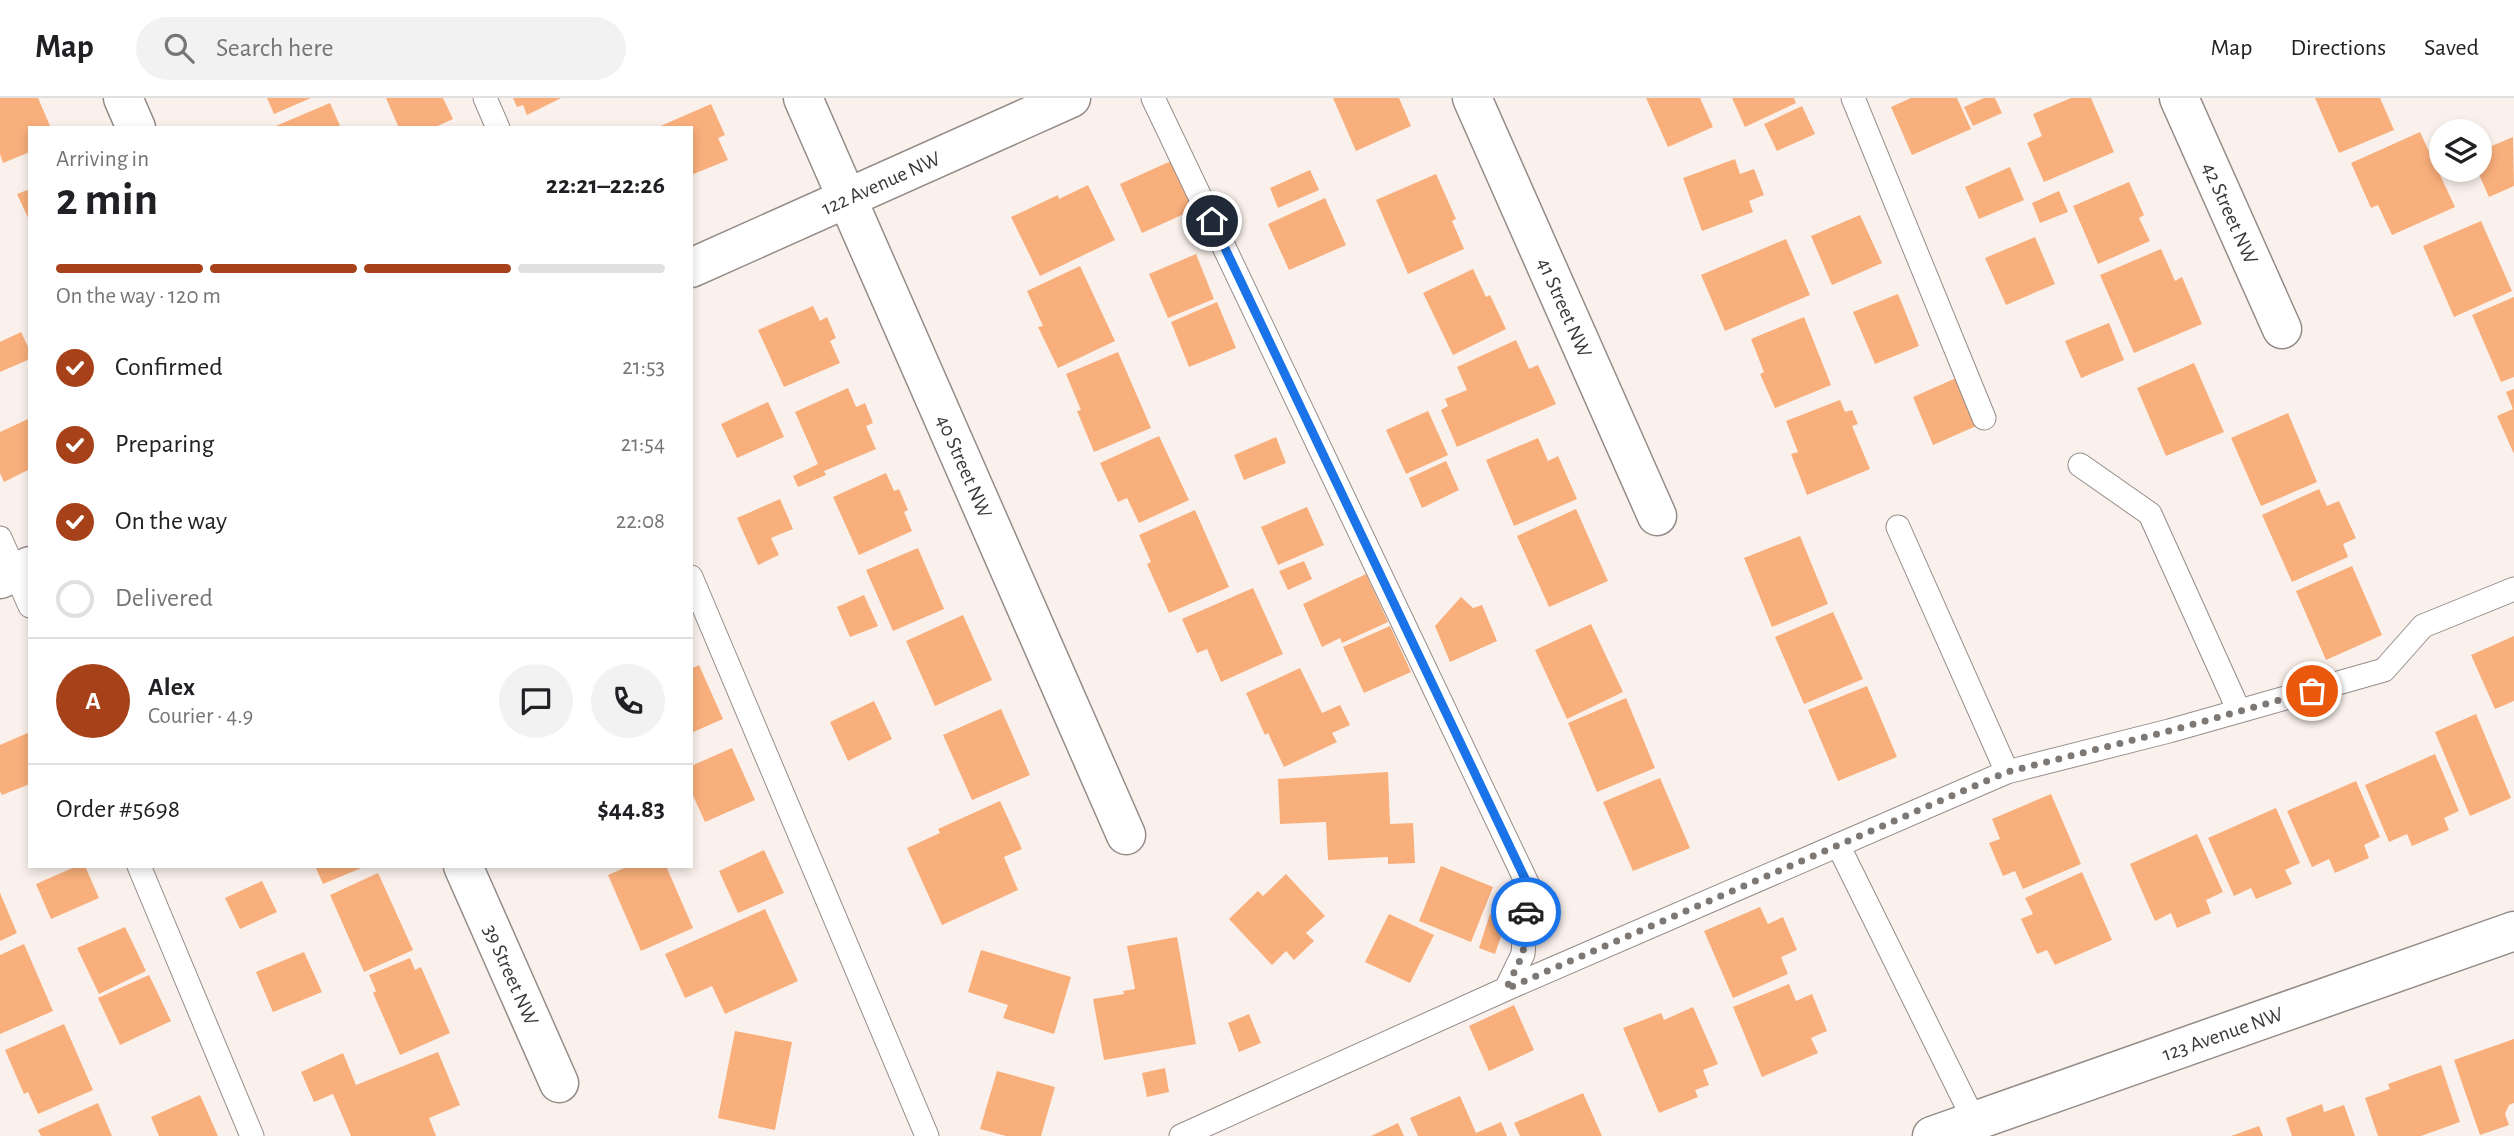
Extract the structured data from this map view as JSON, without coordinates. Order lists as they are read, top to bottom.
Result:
{
  "streets": {
    "street": [
      "122 Avenue NW",
      "42 Street NW",
      "41 Street NW",
      "40 Street NW",
      "39 Street NW",
      "123 Avenue NW"
    ]
  },
  "crossings": [
    ["122 Avenue NW", "40 Street NW"]
  ],
  "page": {
    "header": "Map",
    "search": "Search here",
    "nav": ["Map", "Directions", "Saved"],
    "heading": ["2 min", "Arriving in", "22:21–22:26"],
    "panel": [
      "Alex",
      "Courier · 4.9",
      "Order #5698",
      "$44.83"
    ],
    "bar": "On the way · 120 m",
    "list": [
      ["Confirmed", "21:53"],
      ["Preparing", "21:54"],
      ["On the way", "22:08"],
      "Delivered"
    ],
    "round": "A"
  }
}
